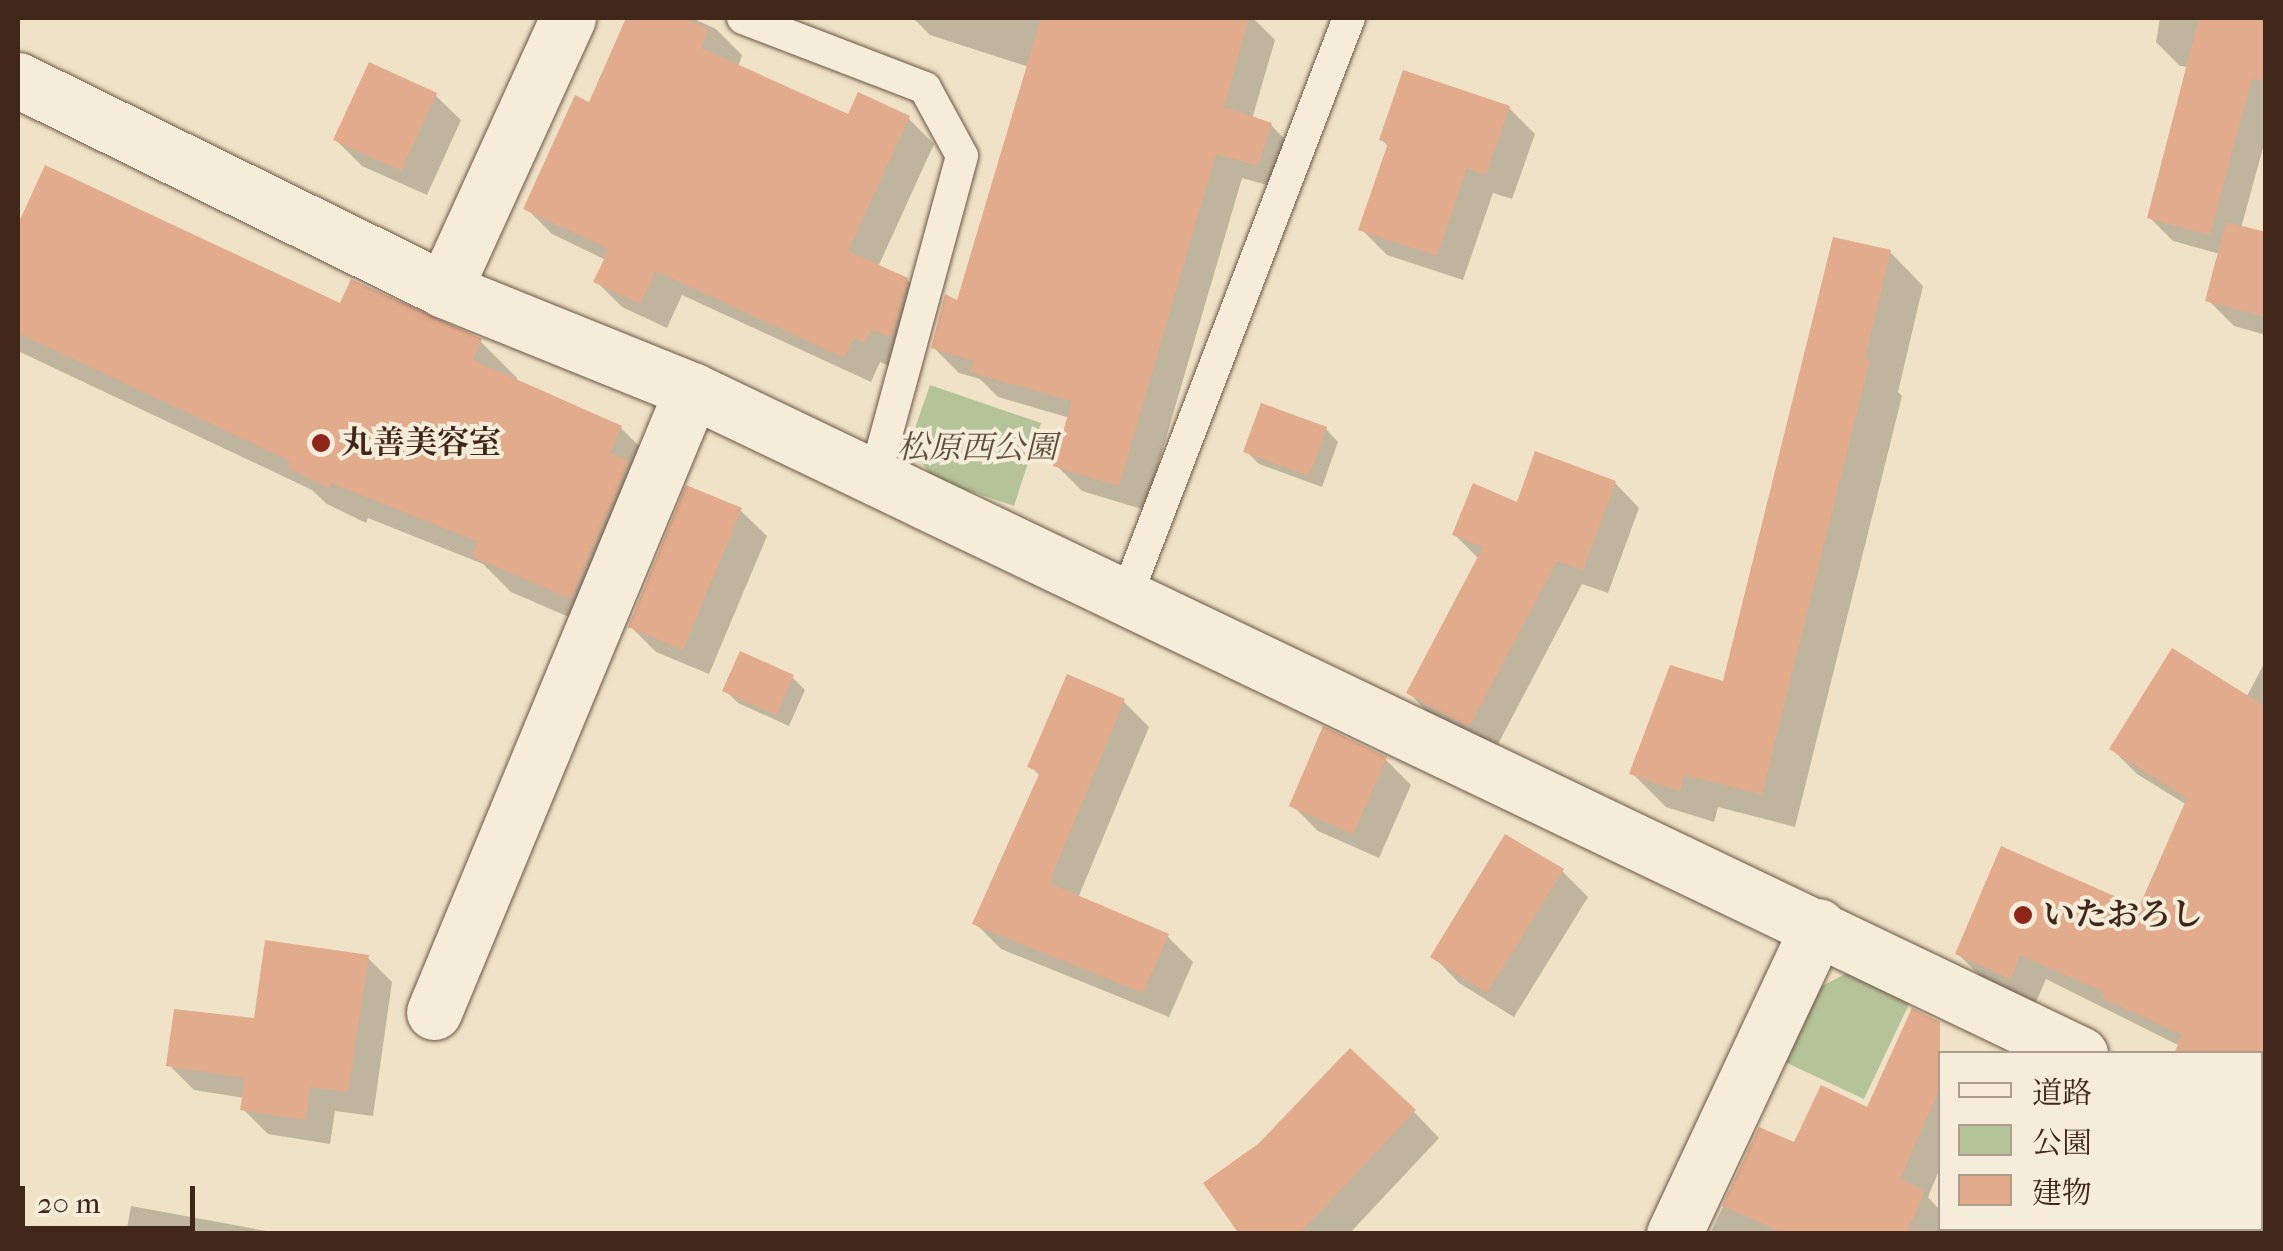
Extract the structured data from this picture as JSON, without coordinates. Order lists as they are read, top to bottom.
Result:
{
  "parks": ["松原西公園"],
  "places": ["丸善美容室", "いたおろし"],
  "legend": ["道路", "公園", "建物"],
  "scale_bar": "20 m"
}
